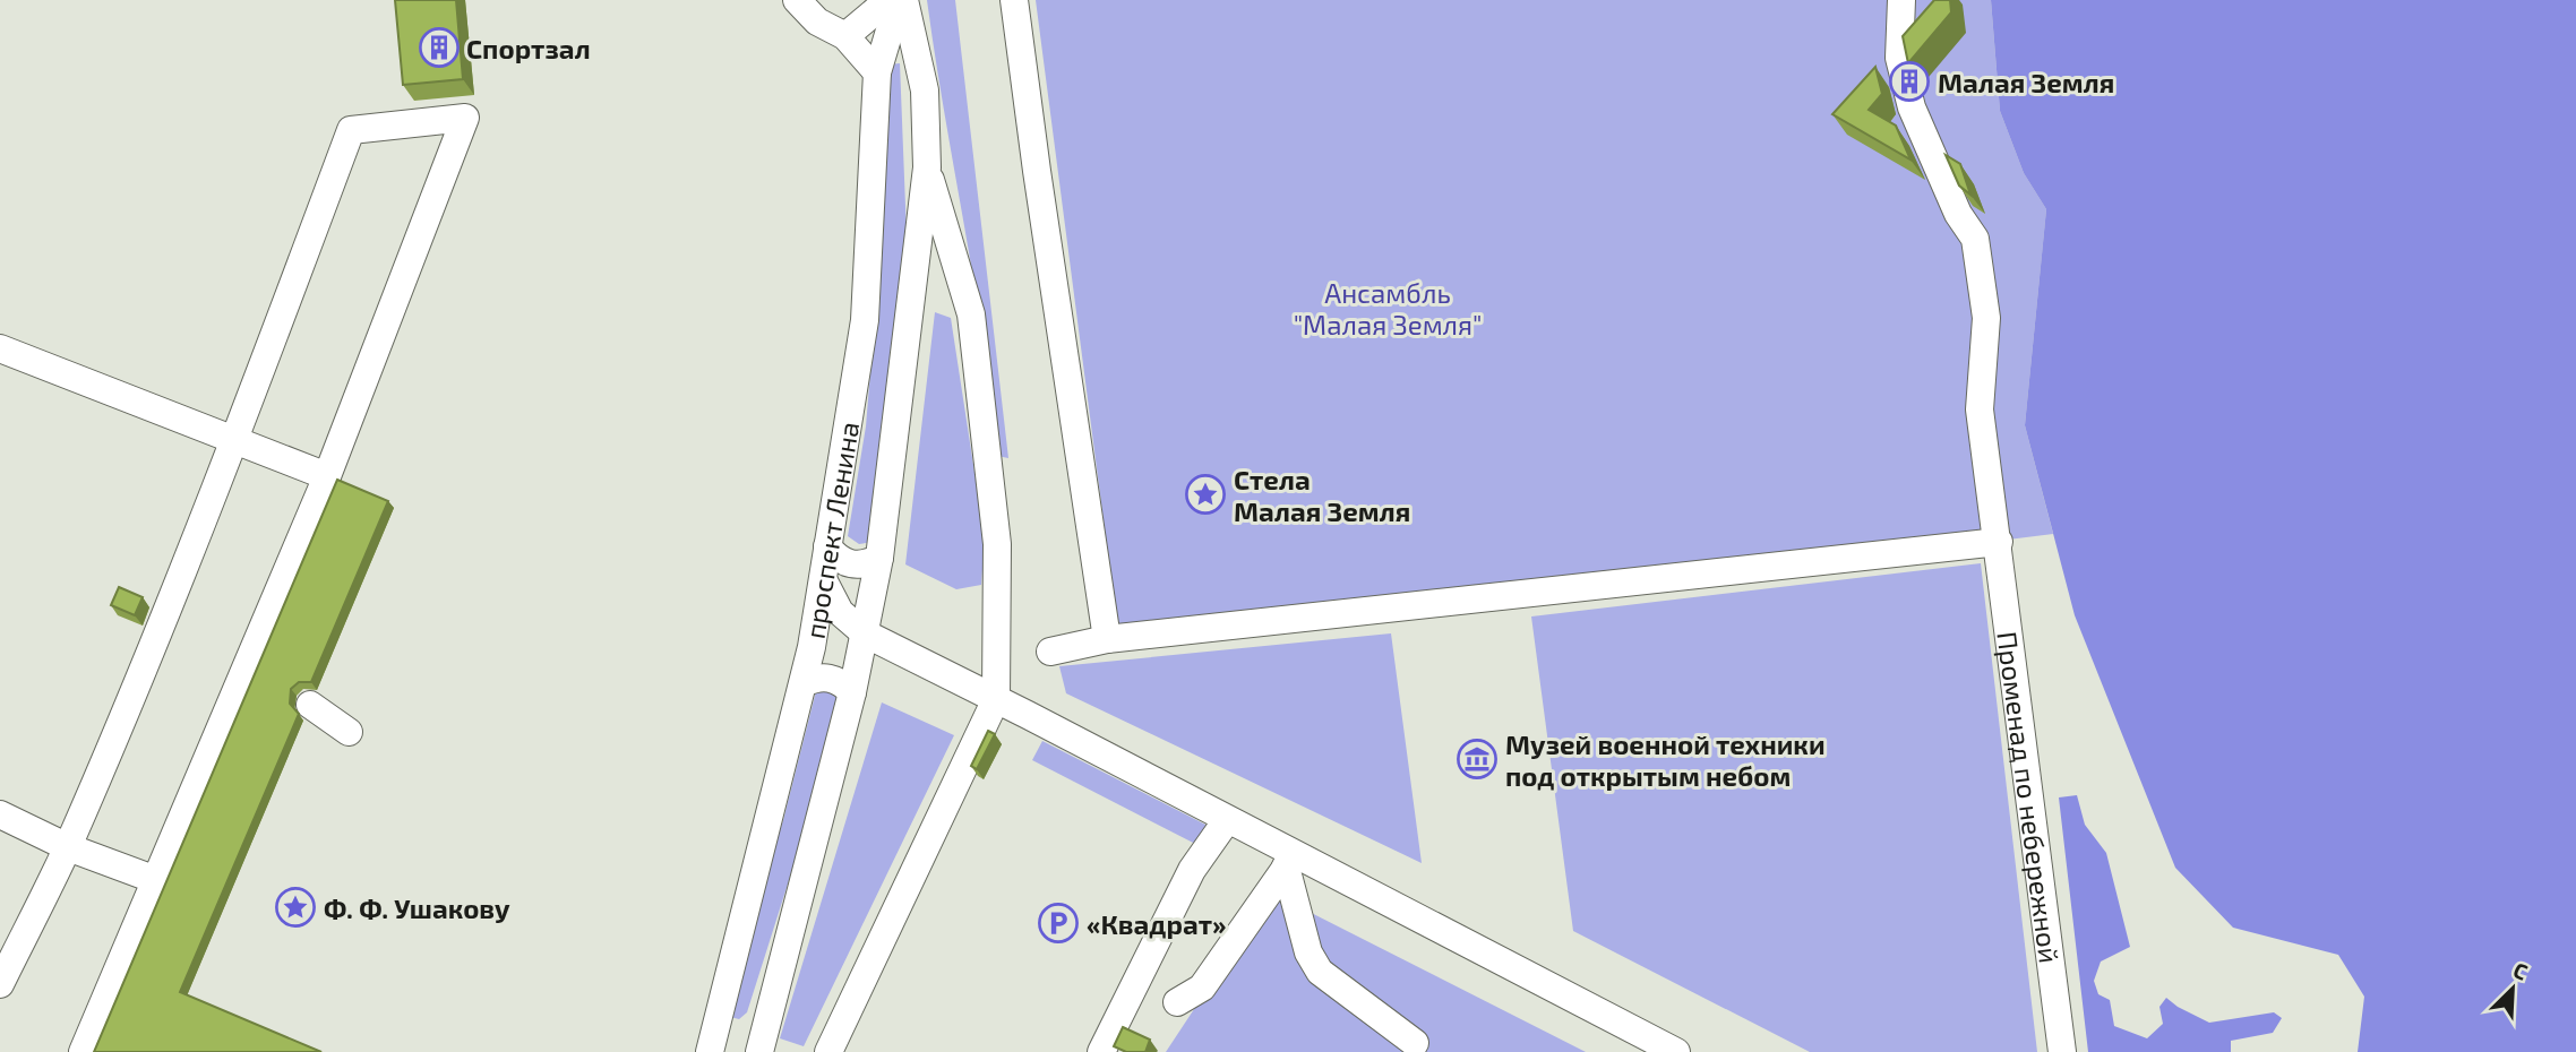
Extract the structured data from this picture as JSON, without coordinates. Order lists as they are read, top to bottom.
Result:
{
  "streets": {
    "street": ["проспект Ленина", "Променад по небережной"]
  },
  "parks": ["Ансамбль \"Малая Земля\""],
  "places": {
    "building": ["Спортзал", "Малая Земля"],
    "place": ["Стела Малая Земля", "Ф. Ф. Ушакову"],
    "museum": ["Музей военной техники под открытым небом"],
    "parking": ["«Квадрат»"]
  },
  "north": "top right"
}
